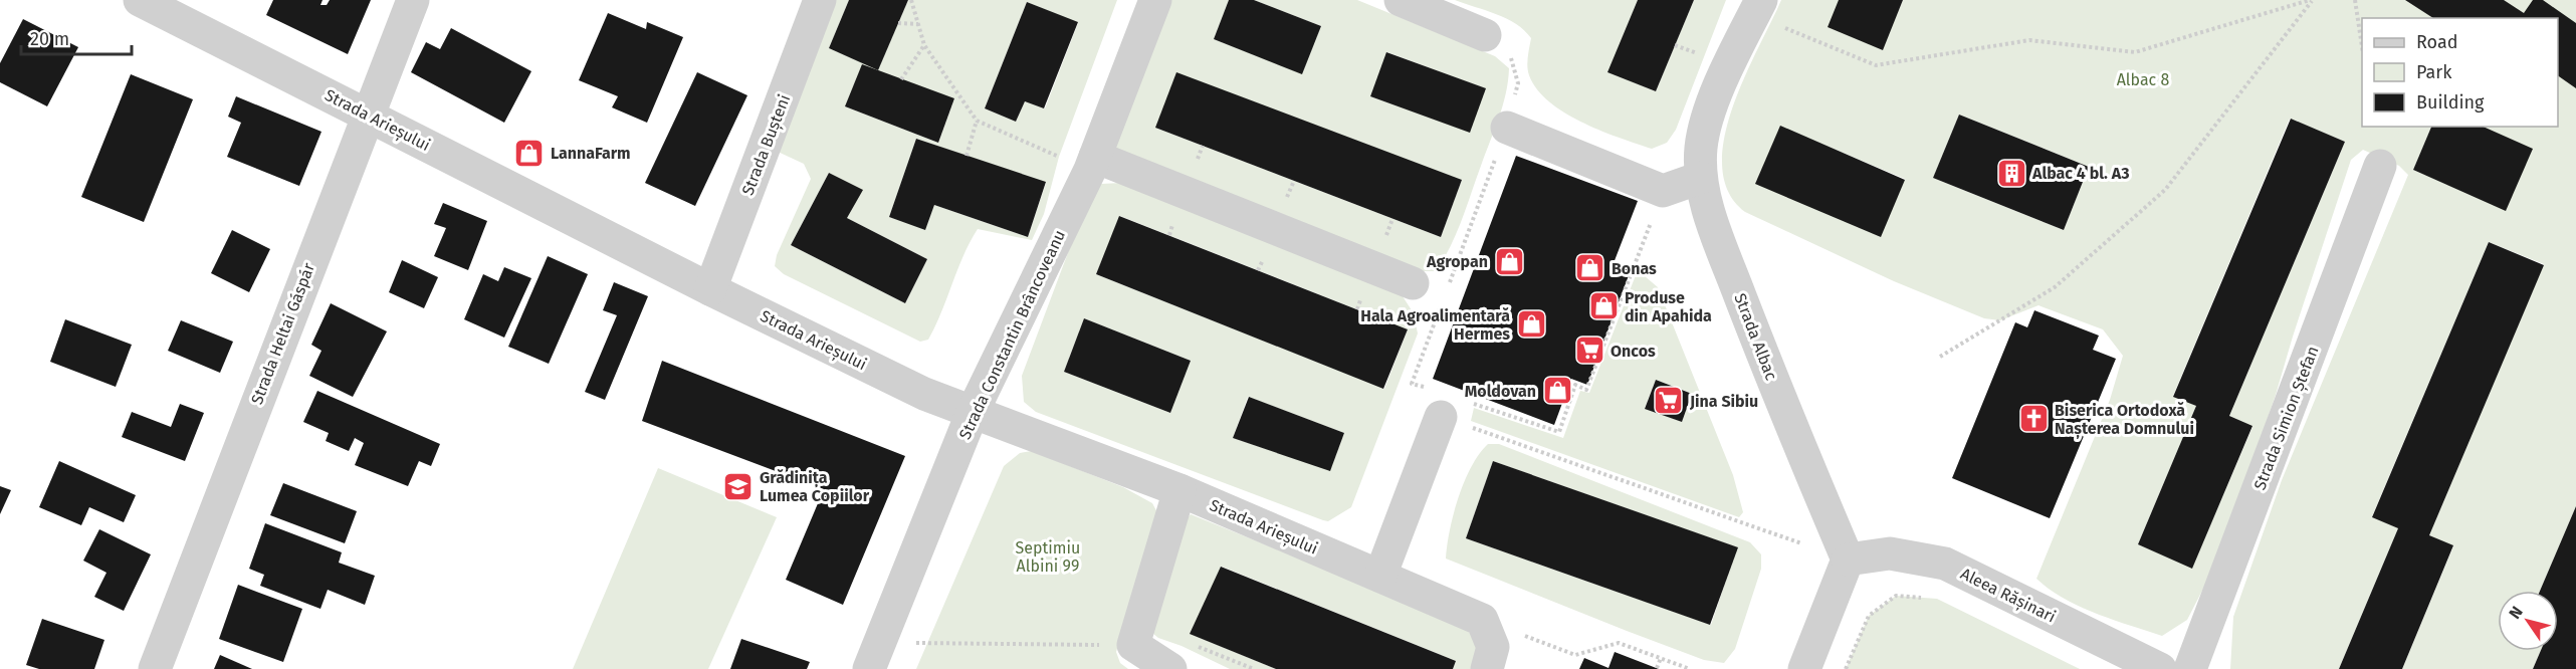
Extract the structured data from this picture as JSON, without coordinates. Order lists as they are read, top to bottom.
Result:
{
  "streets": {
    "street": [
      "Strada Arieșului",
      "Strada Bușteni",
      "Strada Heltai Gáspár",
      "Strada Constantin Brâncoveanu",
      "Strada Albac",
      "Strada Simion Ștefan",
      "Aleea Rășinari"
    ]
  },
  "crossings": [
    ["Strada Arieșului", "Strada Bușteni"],
    ["Strada Arieșului", "Strada Heltai Gáspár"],
    ["Strada Arieșului", "Strada Constantin Brâncoveanu"],
    ["Strada Albac", "Aleea Rășinari"]
  ],
  "parks": ["Albac 8", "Septimiu Albini 99"],
  "places": {
    "shop": [
      "LannaFarm",
      "Agropan",
      "Bonas",
      "Produse din Apahida",
      "Hala Agroalimentară Hermes",
      "Moldovan"
    ],
    "building": ["Albac 4 bl. A3"],
    "supermarket": ["Oncos", "Jina Sibiu"],
    "church": ["Biserica Ortodoxă Nașterea Domnului"],
    "school or university": ["Grădinița Lumea Copiilor"]
  },
  "legend": ["Road", "Park", "Building"],
  "scale_bar": "20 m",
  "north": "top left"
}
